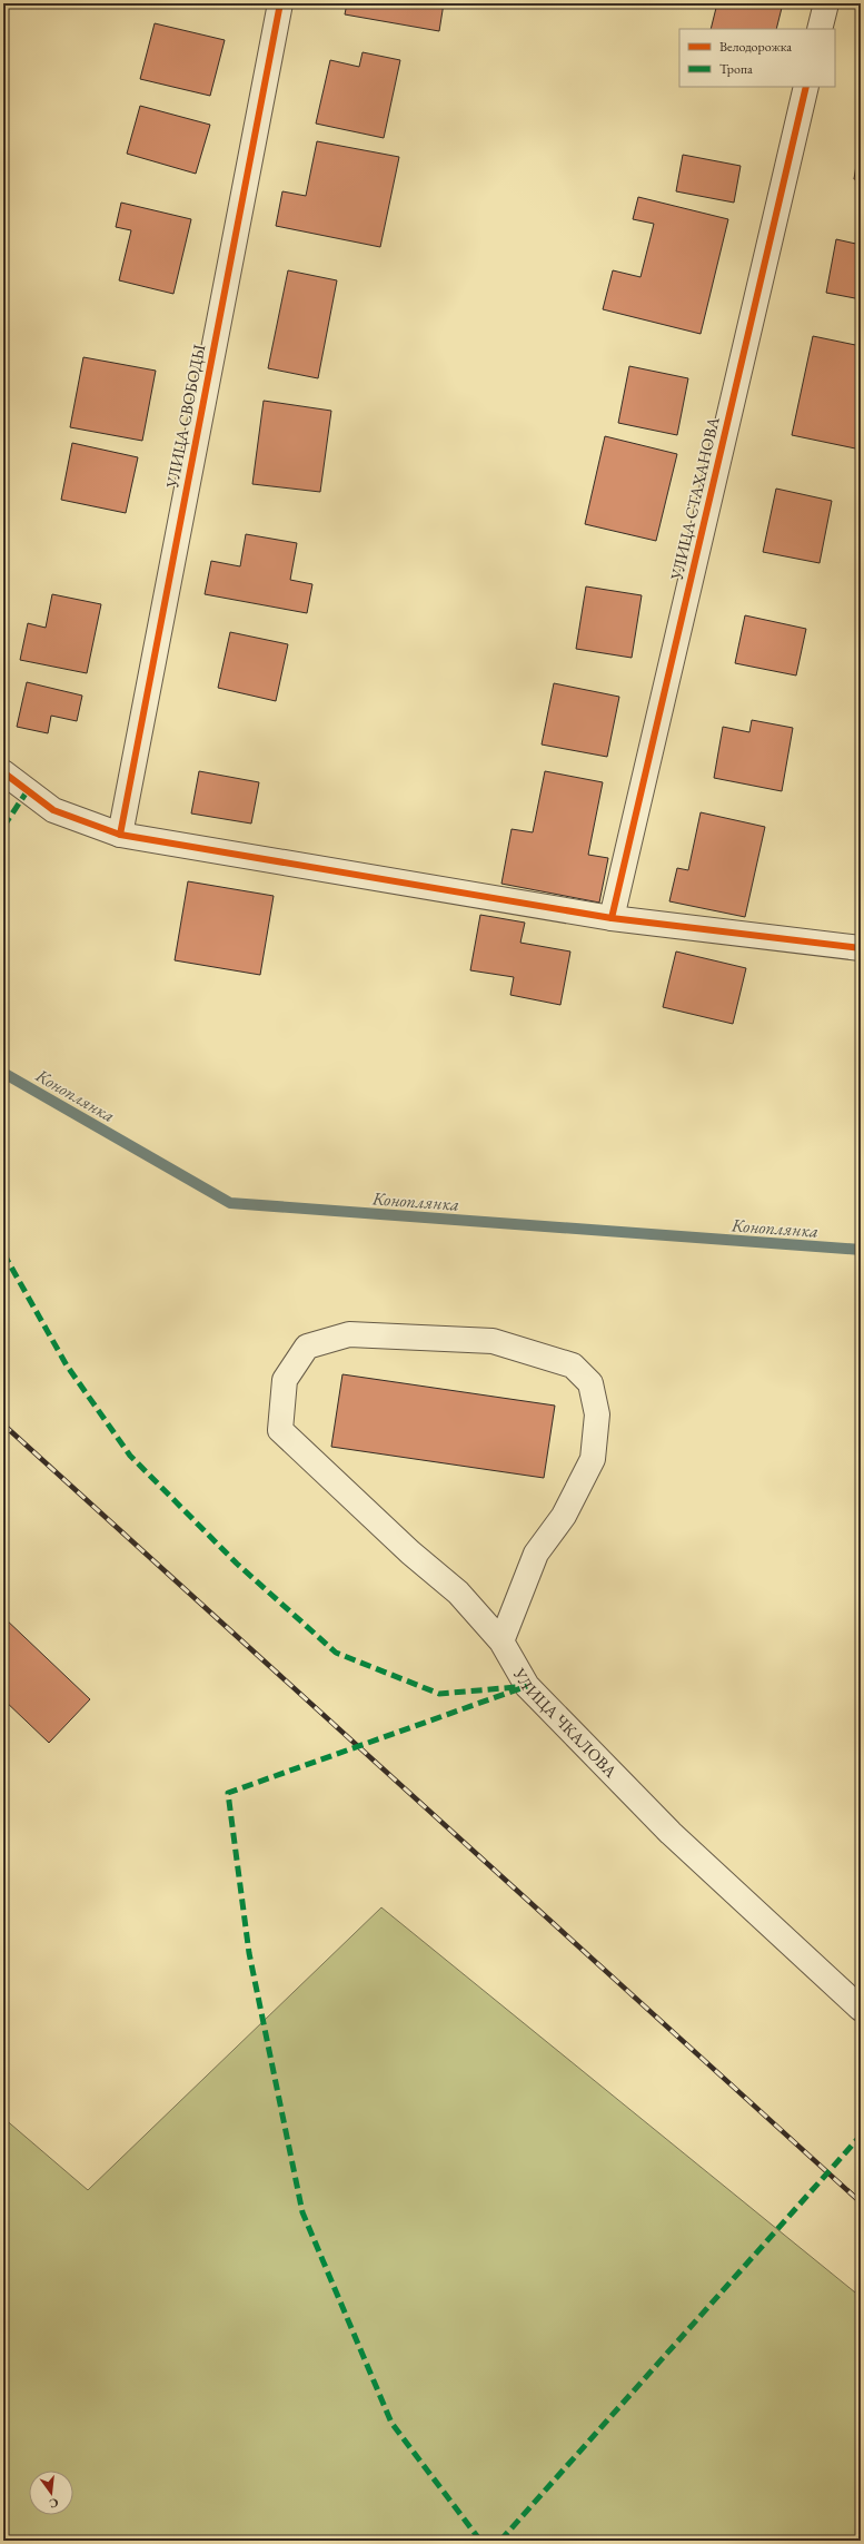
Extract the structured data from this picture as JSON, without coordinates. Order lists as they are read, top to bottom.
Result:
{
  "streets": {
    "street": ["УЛИЦА СВОБОДЫ", "УЛИЦА СТАХАНОВА", "УЛИЦА ЧКАЛОВА"]
  },
  "water": ["Коноплянка"],
  "legend": ["Велодорожка", "Тропа"],
  "north": "bottom"
}
